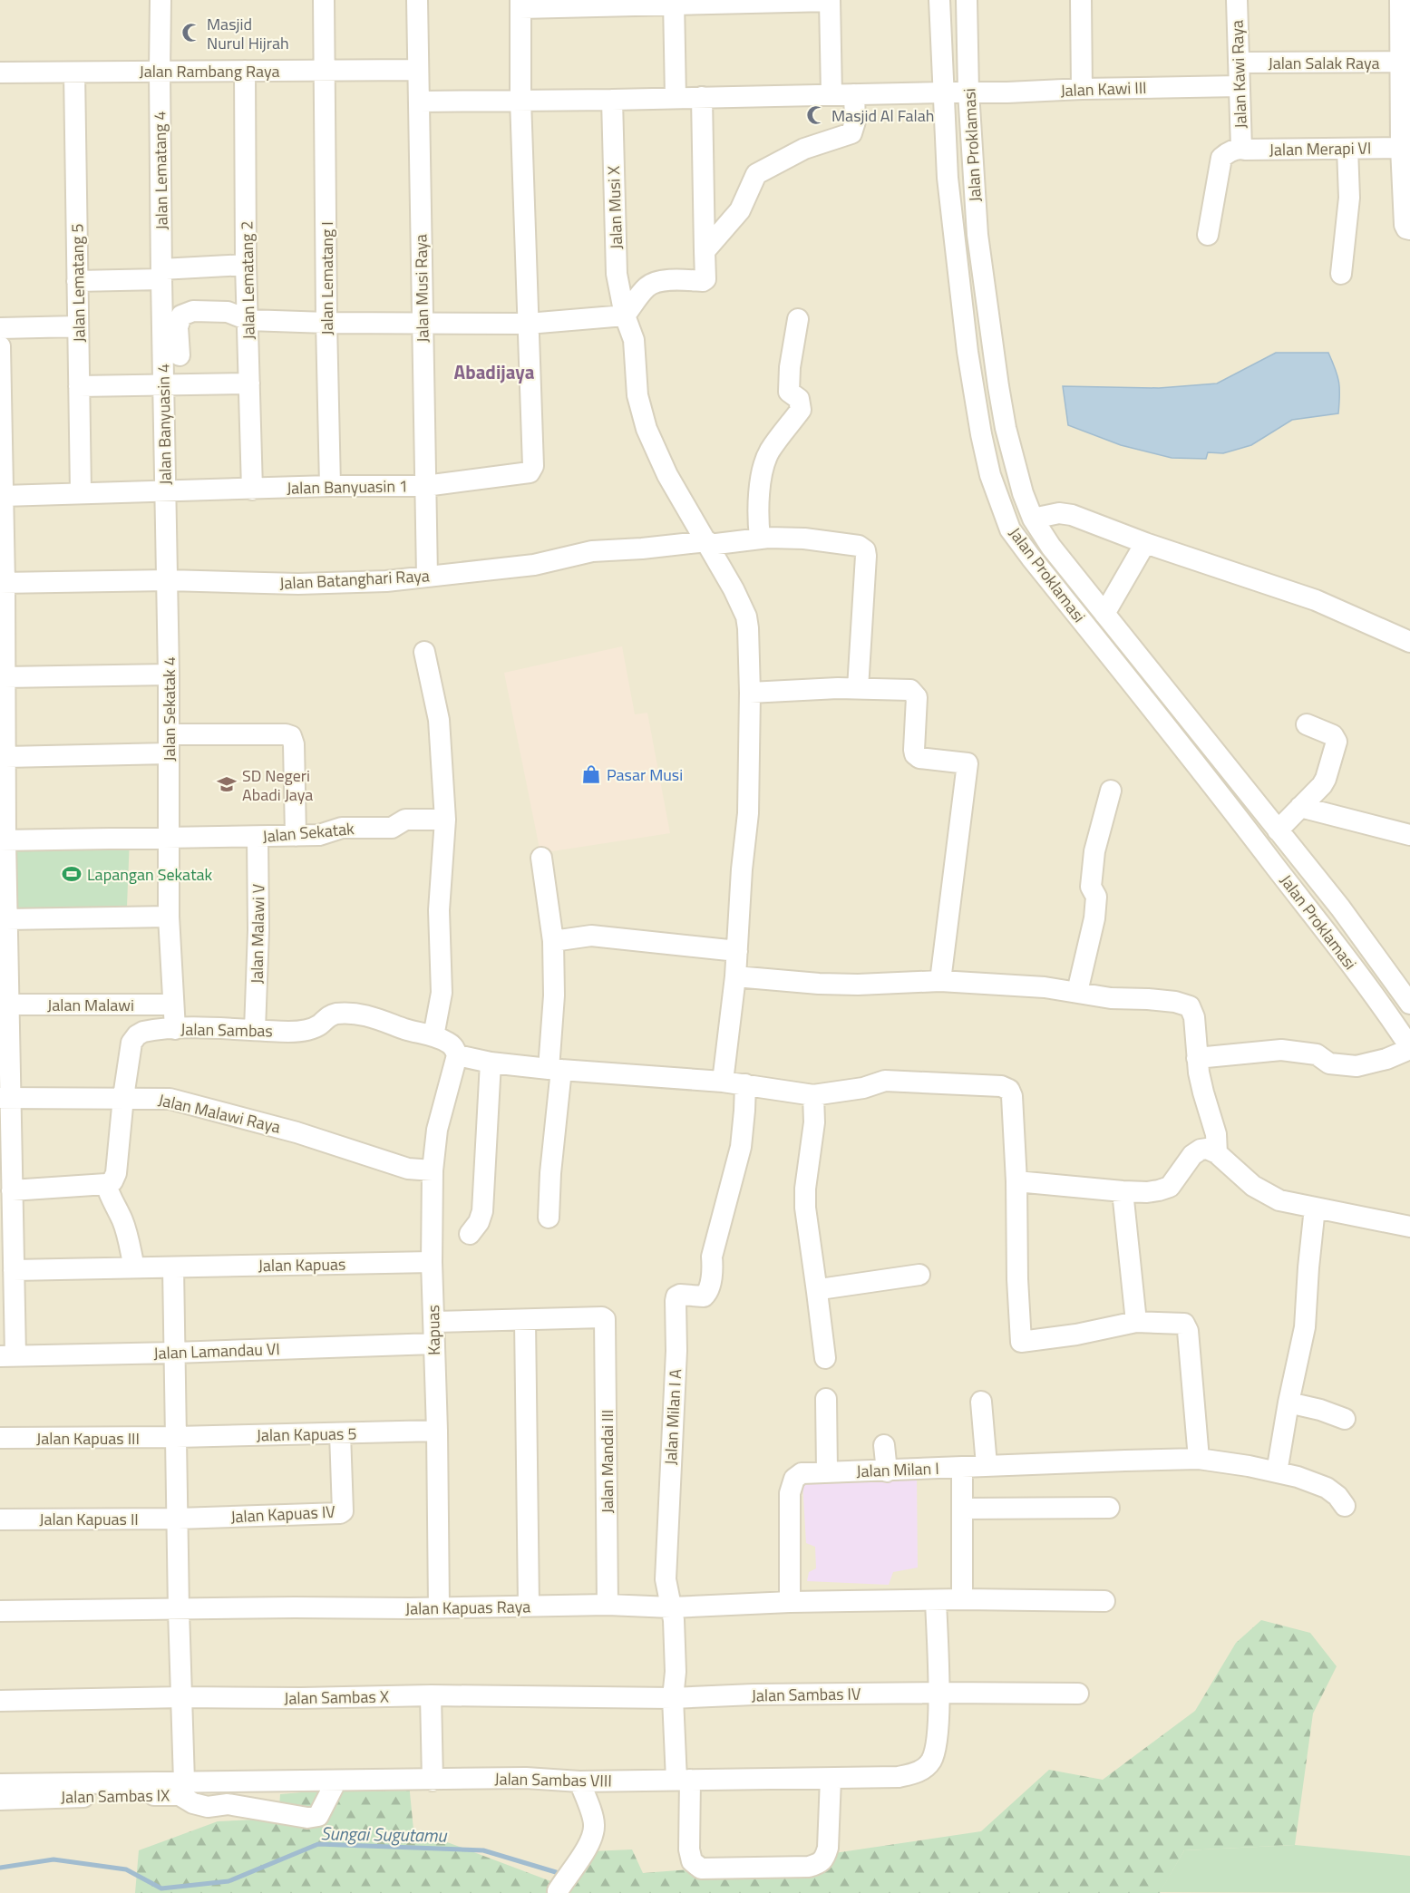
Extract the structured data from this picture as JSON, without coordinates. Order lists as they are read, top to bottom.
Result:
{
  "streets": {
    "street": [
      "Jalan Salak Raya",
      "Jalan Rambang Raya",
      "Jalan Kawi Raya",
      "Jalan Kawi III",
      "Jalan Proklamasi",
      "Jalan Merapi VI",
      "Jalan Lematang 4",
      "Jalan Musi X",
      "Jalan Lematang I",
      "Jalan Lematang 2",
      "Jalan Lematang 5",
      "Jalan Musi Raya",
      "Jalan Banyuasin 4",
      "Jalan Banyuasin 1",
      "Jalan Batanghari Raya",
      "Jalan Sekatak 4",
      "Jalan Sekatak",
      "Jalan Malawi V",
      "Jalan Malawi",
      "Jalan Sambas",
      "Jalan Malawi Raya",
      "Jalan Kapuas",
      "Kapuas",
      "Jalan Lamandau VI",
      "Jalan Milan I A",
      "Jalan Kapuas 5",
      "Jalan Kapuas III",
      "Jalan Mandai III",
      "Jalan Milan I",
      "Jalan Kapuas IV",
      "Jalan Kapuas II",
      "Jalan Kapuas Raya",
      "Jalan Sambas IV",
      "Jalan Sambas X",
      "Jalan Sambas VIII",
      "Jalan Sambas IX"
    ]
  },
  "crossings": [
    ["Jalan Salak Raya", "Jalan Kawi Raya"],
    ["Jalan Rambang Raya", "Jalan Lematang 4"],
    ["Jalan Rambang Raya", "Jalan Lematang I"],
    ["Jalan Rambang Raya", "Jalan Lematang 2"],
    ["Jalan Rambang Raya", "Jalan Lematang 5"],
    ["Jalan Rambang Raya", "Jalan Musi Raya"],
    ["Jalan Kawi Raya", "Jalan Kawi III"],
    ["Jalan Kawi Raya", "Jalan Merapi VI"],
    ["Jalan Kawi III", "Jalan Proklamasi"],
    ["Jalan Kawi III", "Jalan Musi X"],
    ["Jalan Kawi III", "Jalan Musi Raya"],
    ["Jalan Lematang 4", "Jalan Banyuasin 4"],
    ["Jalan Musi X", "Jalan Batanghari Raya"],
    ["Jalan Lematang I", "Jalan Banyuasin 1"],
    ["Jalan Lematang 2", "Jalan Banyuasin 1"],
    ["Jalan Lematang 5", "Jalan Banyuasin 1"],
    ["Jalan Musi Raya", "Jalan Banyuasin 1"],
    ["Jalan Musi Raya", "Jalan Batanghari Raya"],
    ["Jalan Banyuasin 4", "Jalan Banyuasin 1"],
    ["Jalan Banyuasin 4", "Jalan Batanghari Raya"],
    ["Jalan Banyuasin 4", "Jalan Sekatak 4"],
    ["Jalan Batanghari Raya", "Jalan Sekatak 4"],
    ["Jalan Sekatak 4", "Jalan Sekatak"],
    ["Jalan Sekatak", "Jalan Malawi V"],
    ["Jalan Malawi V", "Jalan Sambas"],
    ["Jalan Sambas", "Jalan Malawi Raya"],
    ["Jalan Sambas", "Kapuas"],
    ["Jalan Malawi Raya", "Kapuas"],
    ["Jalan Kapuas", "Kapuas"],
    ["Kapuas", "Jalan Lamandau VI"],
    ["Kapuas", "Jalan Kapuas 5"],
    ["Kapuas", "Jalan Kapuas Raya"],
    ["Jalan Milan I A", "Jalan Kapuas Raya"],
    ["Jalan Kapuas 5", "Jalan Kapuas III"],
    ["Jalan Kapuas 5", "Jalan Kapuas IV"],
    ["Jalan Mandai III", "Jalan Kapuas Raya"],
    ["Jalan Milan I", "Jalan Kapuas Raya"],
    ["Jalan Kapuas IV", "Jalan Kapuas II"],
    ["Jalan Sambas IV", "Jalan Sambas X"],
    ["Jalan Sambas IV", "Jalan Sambas VIII"],
    ["Jalan Sambas VIII", "Jalan Sambas IX"]
  ],
  "districts": ["Abadijaya"],
  "water": ["Sungai Sugutamu"],
  "places": {
    "mosque": ["Masjid Nurul Hijrah", "Masjid Al Falah"],
    "shop": ["Pasar Musi"],
    "school or university": ["SD Negeri Abadi Jaya"],
    "sports": ["Lapangan Sekatak"]
  }
}
